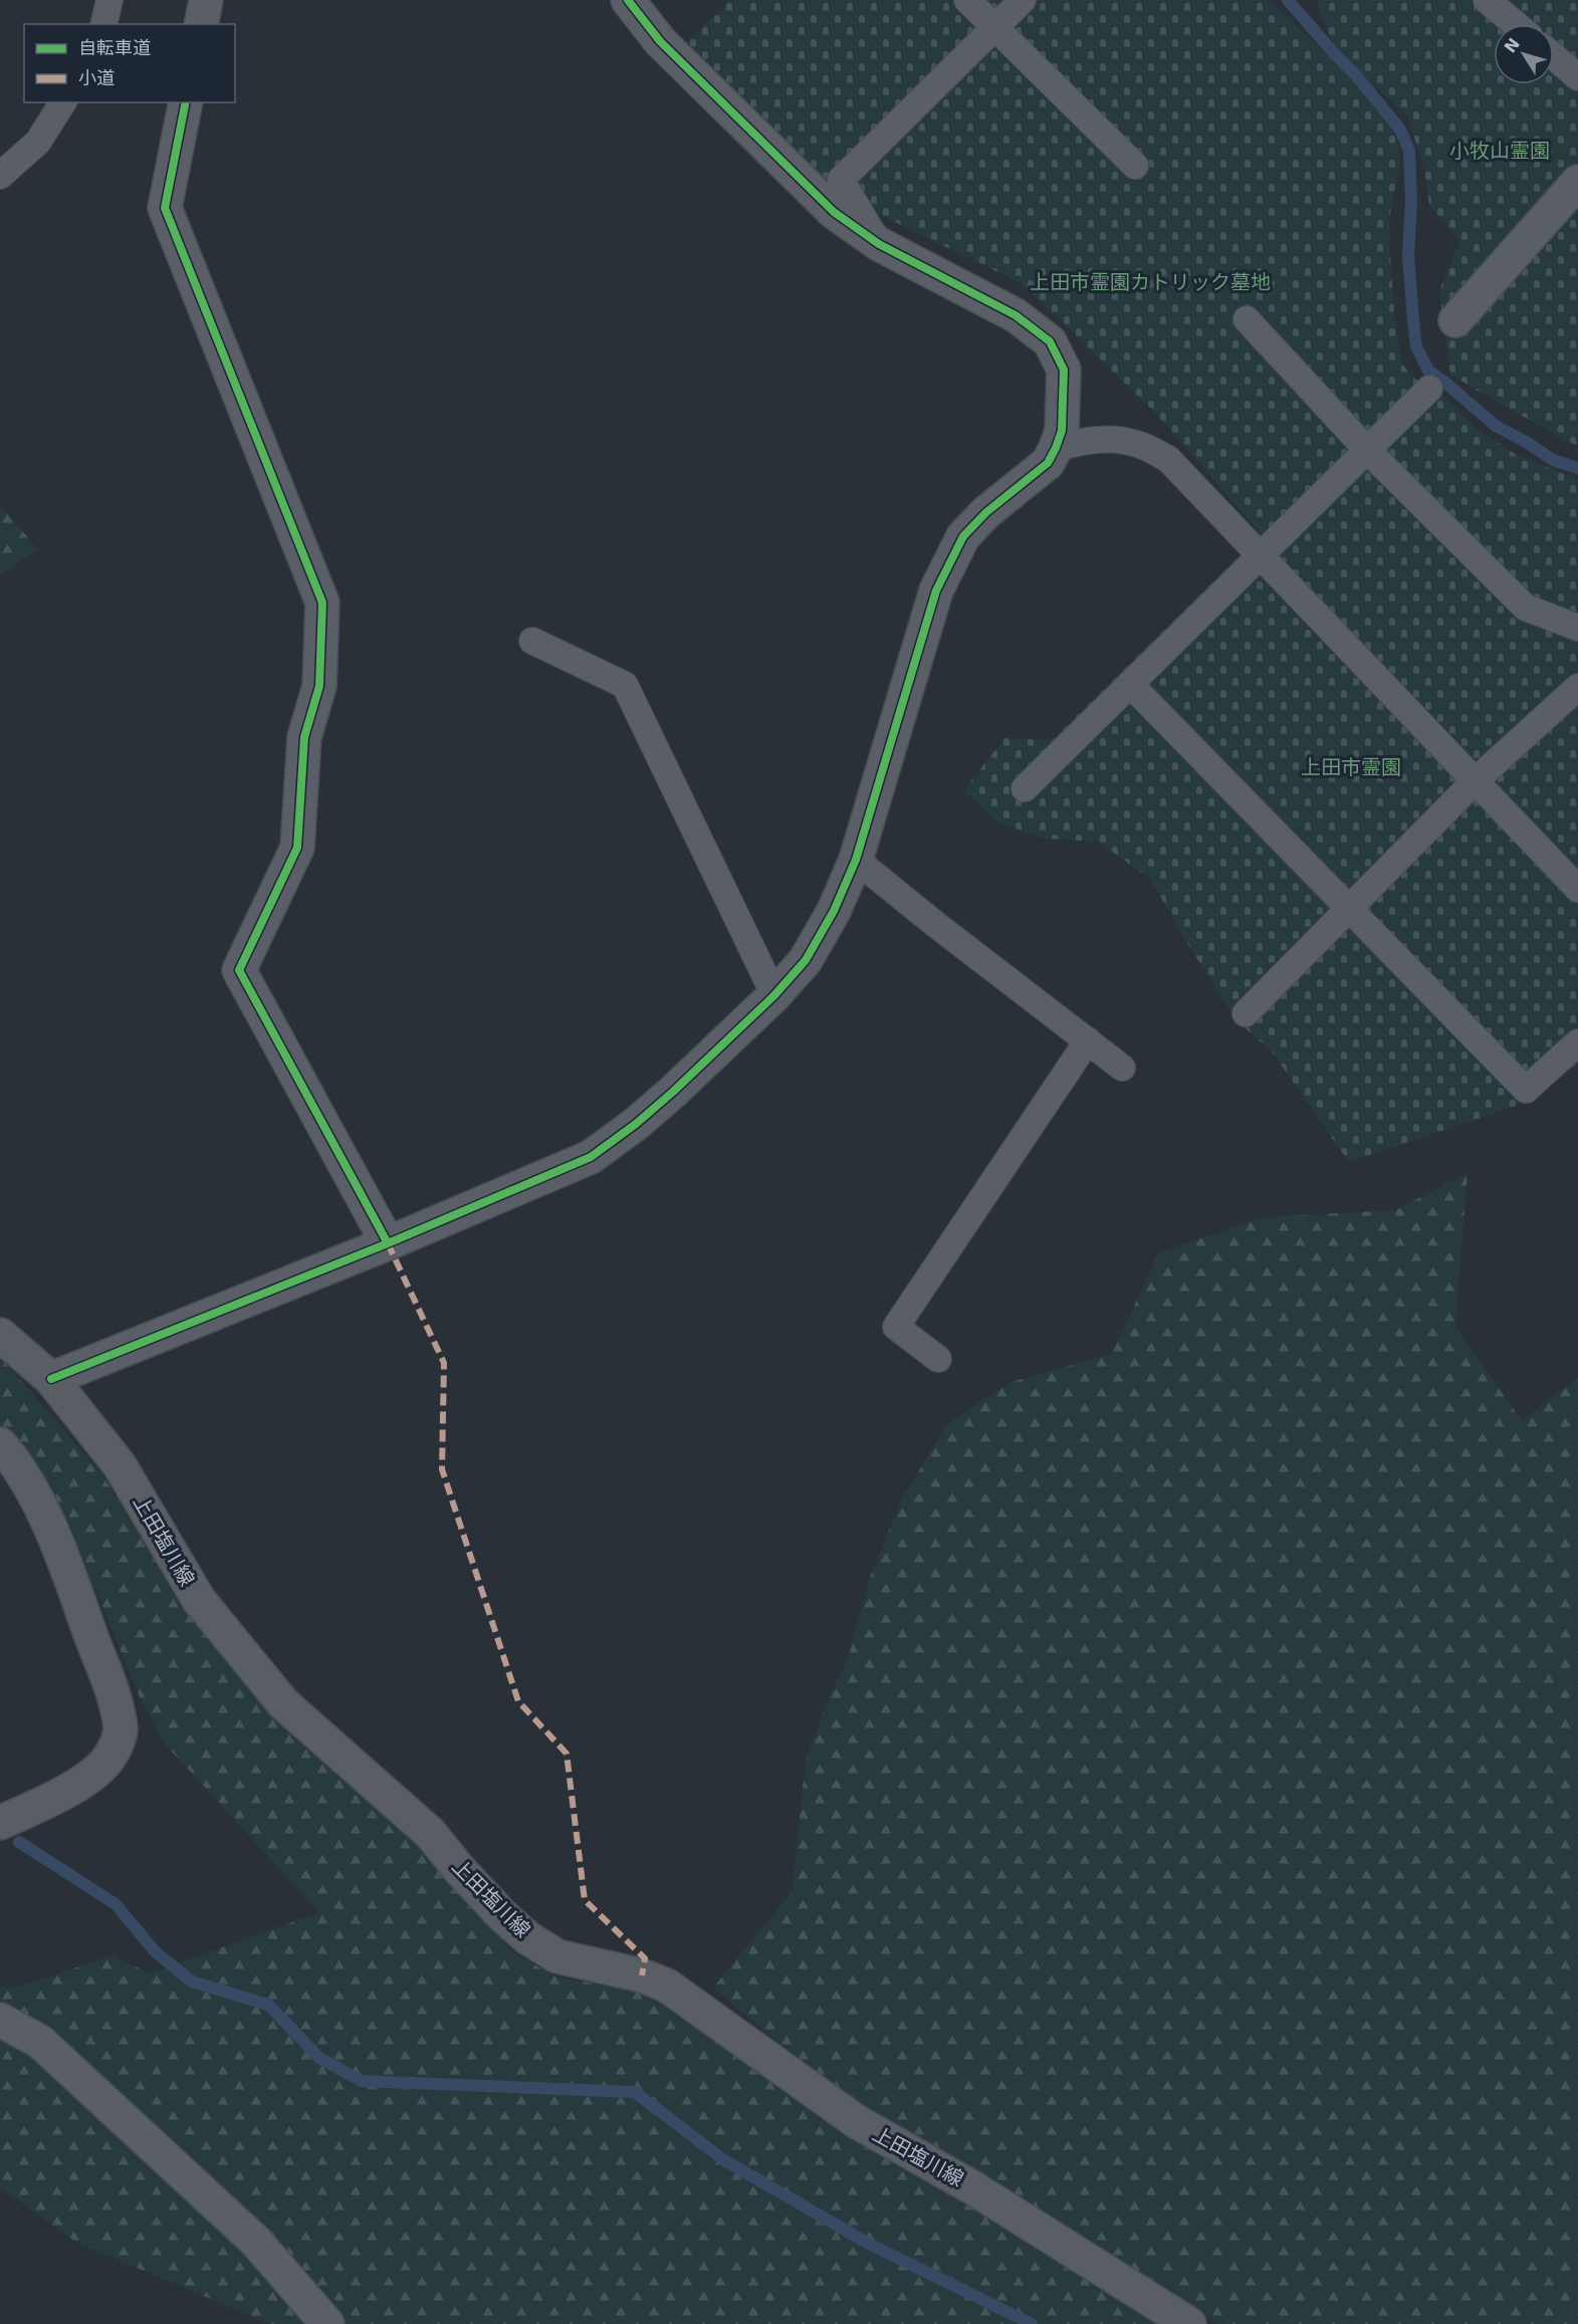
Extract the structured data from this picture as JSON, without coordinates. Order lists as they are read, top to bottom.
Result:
{
  "streets": {
    "main road": ["上田塩川線"]
  },
  "parks": ["小牧山霊園", "上田市霊園カトリック墓地", "上田市霊園"],
  "legend": ["自転車道", "小道"],
  "north": "top left"
}
